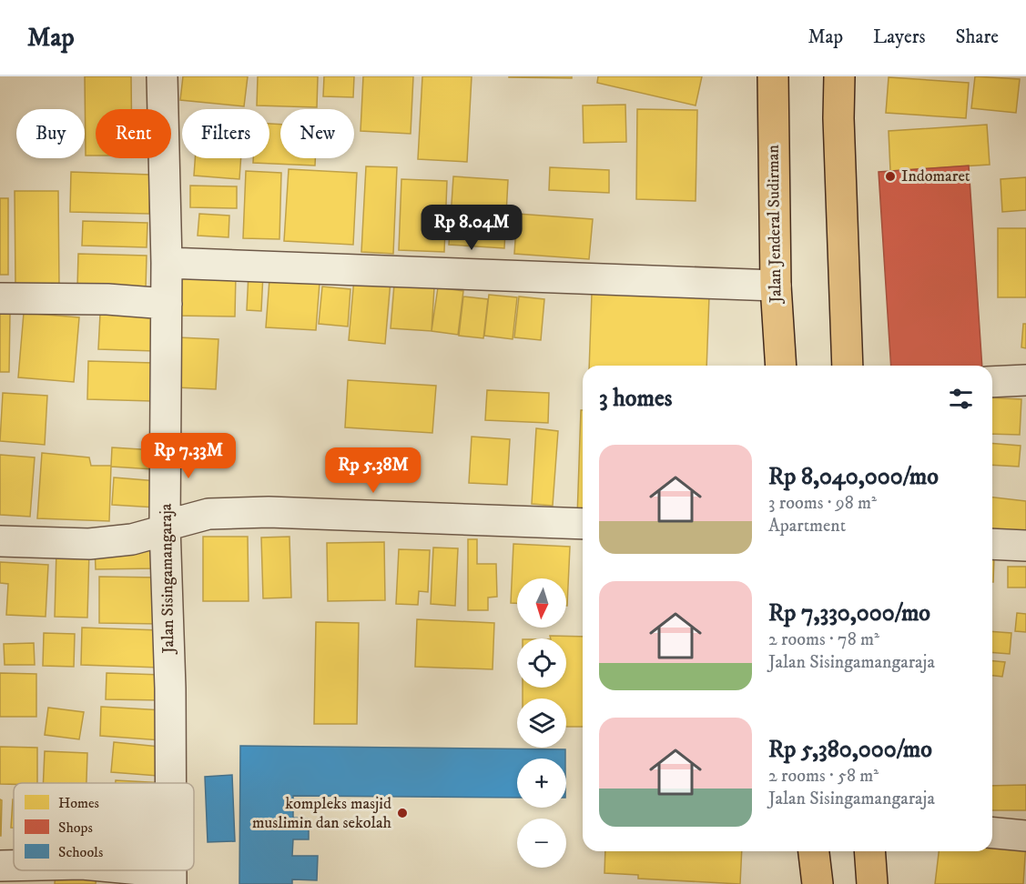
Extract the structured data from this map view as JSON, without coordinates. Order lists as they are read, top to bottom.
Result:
{
  "streets": {
    "main road": ["Jalan Jenderal Sudirman"],
    "street": ["Jalan Sisingamangaraja"]
  },
  "places": ["Indomaret", "kompleks masjid muslimin dan sekolah"],
  "legend": ["Homes", "Shops", "Schools"],
  "north": "bottom",
  "page": {
    "header": "Map",
    "nav": ["Map", "Layers", "Share"],
    "chip": [
      "Buy",
      "Rent",
      "Filters",
      "New"
    ],
    "price": ["Rp 8.04M", "Rp 7.33M", "Rp 5.38M"],
    "heading": "3 homes",
    "list": [
      {
        "name": "Rp 8,040,000/mo",
        "note": "3 rooms · 98 m² · Apartment"
      },
      {
        "name": "Rp 7,330,000/mo",
        "note": "2 rooms · 78 m² · Jalan Sisingamangaraja"
      },
      {
        "name": "Rp 5,380,000/mo",
        "note": "2 rooms · 58 m² · Jalan Sisingamangaraja"
      }
    ],
    "map_buttons": ["+", "−"]
  }
}
